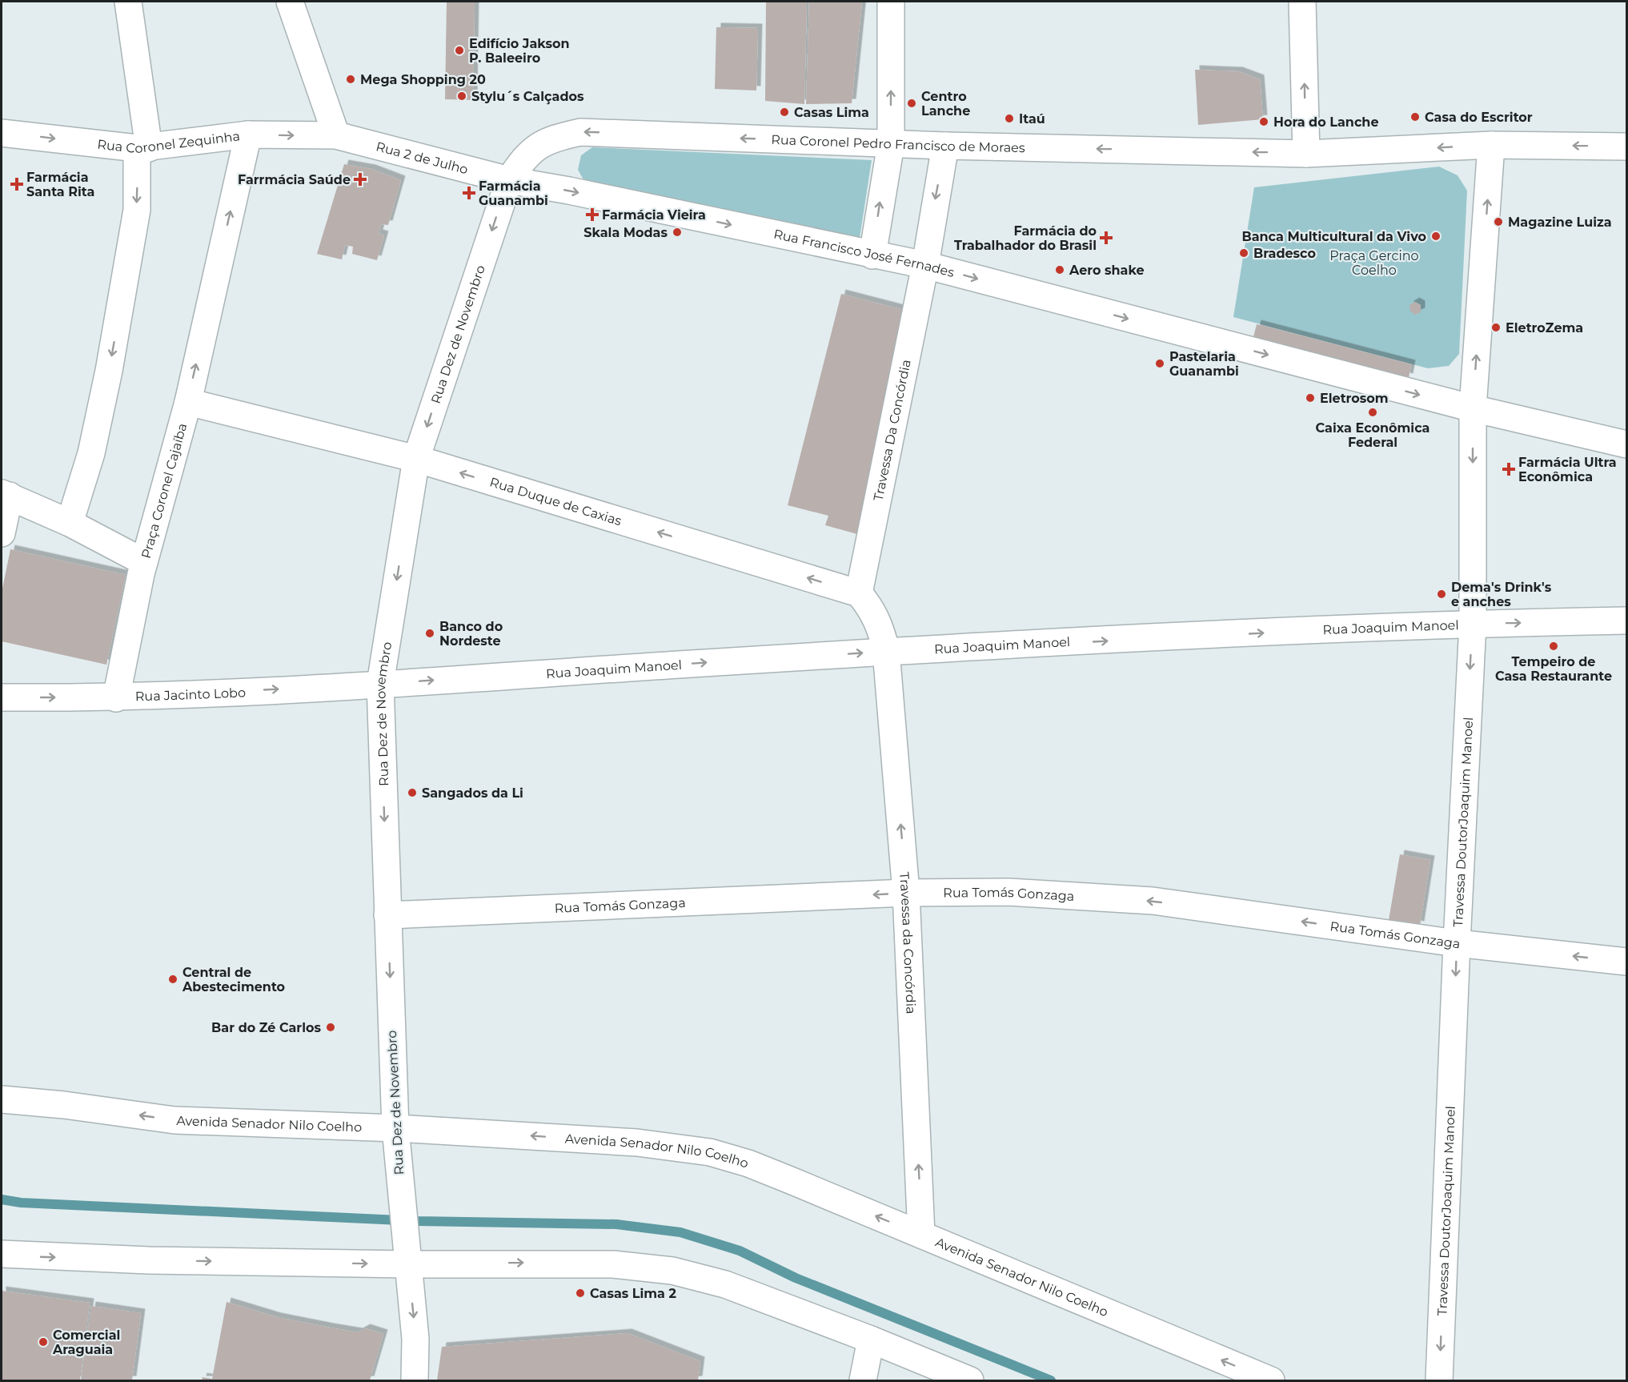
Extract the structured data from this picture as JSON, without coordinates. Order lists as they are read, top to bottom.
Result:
{
  "streets": {
    "street": [
      "Rua Coronel Zequinha",
      "Rua Coronel Pedro Francisco de Moraes",
      "Rua 2 de Julho",
      "Rua Francisco José Fernades",
      "Rua Dez de Novembro",
      "Travessa Da Concórdia",
      "Praça Coronel Cajaíba",
      "Rua Duque de Caxias",
      "Rua Joaquim Manoel",
      "Rua Jacinto Lobo",
      "Travessa DoutorJoaquim Manoel",
      "Rua Tomás Gonzaga",
      "Travessa da Concórdia",
      "Avenida Senador Nilo Coelho"
    ]
  },
  "crossings": [
    ["Rua Coronel Zequinha", "Rua 2 de Julho"],
    ["Rua Coronel Zequinha", "Praça Coronel Cajaíba"],
    ["Rua Coronel Pedro Francisco de Moraes", "Rua 2 de Julho"],
    ["Rua Coronel Pedro Francisco de Moraes", "Rua Francisco José Fernades"],
    ["Rua Coronel Pedro Francisco de Moraes", "Rua Dez de Novembro"],
    ["Rua Coronel Pedro Francisco de Moraes", "Travessa Da Concórdia"],
    ["Rua 2 de Julho", "Rua Francisco José Fernades"],
    ["Rua 2 de Julho", "Rua Dez de Novembro"],
    ["Rua Francisco José Fernades", "Rua Dez de Novembro"],
    ["Rua Francisco José Fernades", "Travessa Da Concórdia"],
    ["Rua Francisco José Fernades", "Travessa DoutorJoaquim Manoel"],
    ["Rua Dez de Novembro", "Rua Duque de Caxias"],
    ["Rua Dez de Novembro", "Rua Joaquim Manoel"],
    ["Rua Dez de Novembro", "Rua Jacinto Lobo"],
    ["Rua Dez de Novembro", "Rua Tomás Gonzaga"],
    ["Rua Dez de Novembro", "Avenida Senador Nilo Coelho"],
    ["Travessa Da Concórdia", "Rua Duque de Caxias"],
    ["Praça Coronel Cajaíba", "Rua Duque de Caxias"],
    ["Rua Joaquim Manoel", "Rua Jacinto Lobo"],
    ["Rua Joaquim Manoel", "Travessa DoutorJoaquim Manoel"],
    ["Rua Joaquim Manoel", "Travessa da Concórdia"],
    ["Travessa DoutorJoaquim Manoel", "Rua Tomás Gonzaga"],
    ["Rua Tomás Gonzaga", "Travessa da Concórdia"],
    ["Travessa da Concórdia", "Avenida Senador Nilo Coelho"]
  ],
  "one_way": [
    "Rua Coronel Zequinha",
    "Rua Coronel Pedro Francisco de Moraes",
    "Rua Francisco José Fernades",
    "Rua Dez de Novembro",
    "Rua Duque de Caxias",
    "Rua Joaquim Manoel",
    "Rua Jacinto Lobo",
    "Travessa DoutorJoaquim Manoel",
    "Rua Tomás Gonzaga",
    "Travessa da Concórdia"
  ],
  "parks": ["Praça Gercino Coelho"],
  "places": {
    "other": [
      "Edifício Jakson P. Baleeiro",
      "Mega Shopping 20",
      "Stylu´s Calçados",
      "Centro Lanche",
      "Casas Lima",
      "Casa do Escritor",
      "Itaú",
      "Hora do Lanche",
      "Magazine Luiza",
      "Skala Modas",
      "Banca Multicultural da Vivo",
      "Bradesco",
      "Aero shake",
      "EletroZema",
      "Pastelaria Guanambi",
      "Eletrosom",
      "Caixa Econômica Federal",
      "Dema's Drink's e anches",
      "Banco do Nordeste",
      "Tempeiro de Casa Restaurante",
      "Sangados da Li",
      "Central de Abestecimento",
      "Bar do Zé Carlos",
      "Casas Lima 2",
      "Comercial Araguaia"
    ],
    "health": [
      "Farrmácia Saúde",
      "Farmácia Santa Rita",
      "Farmácia Guanambi",
      "Farmácia Vieira",
      "Farmácia do Trabalhador do Brasil",
      "Farmácia Ultra Econômica"
    ]
  }
}
